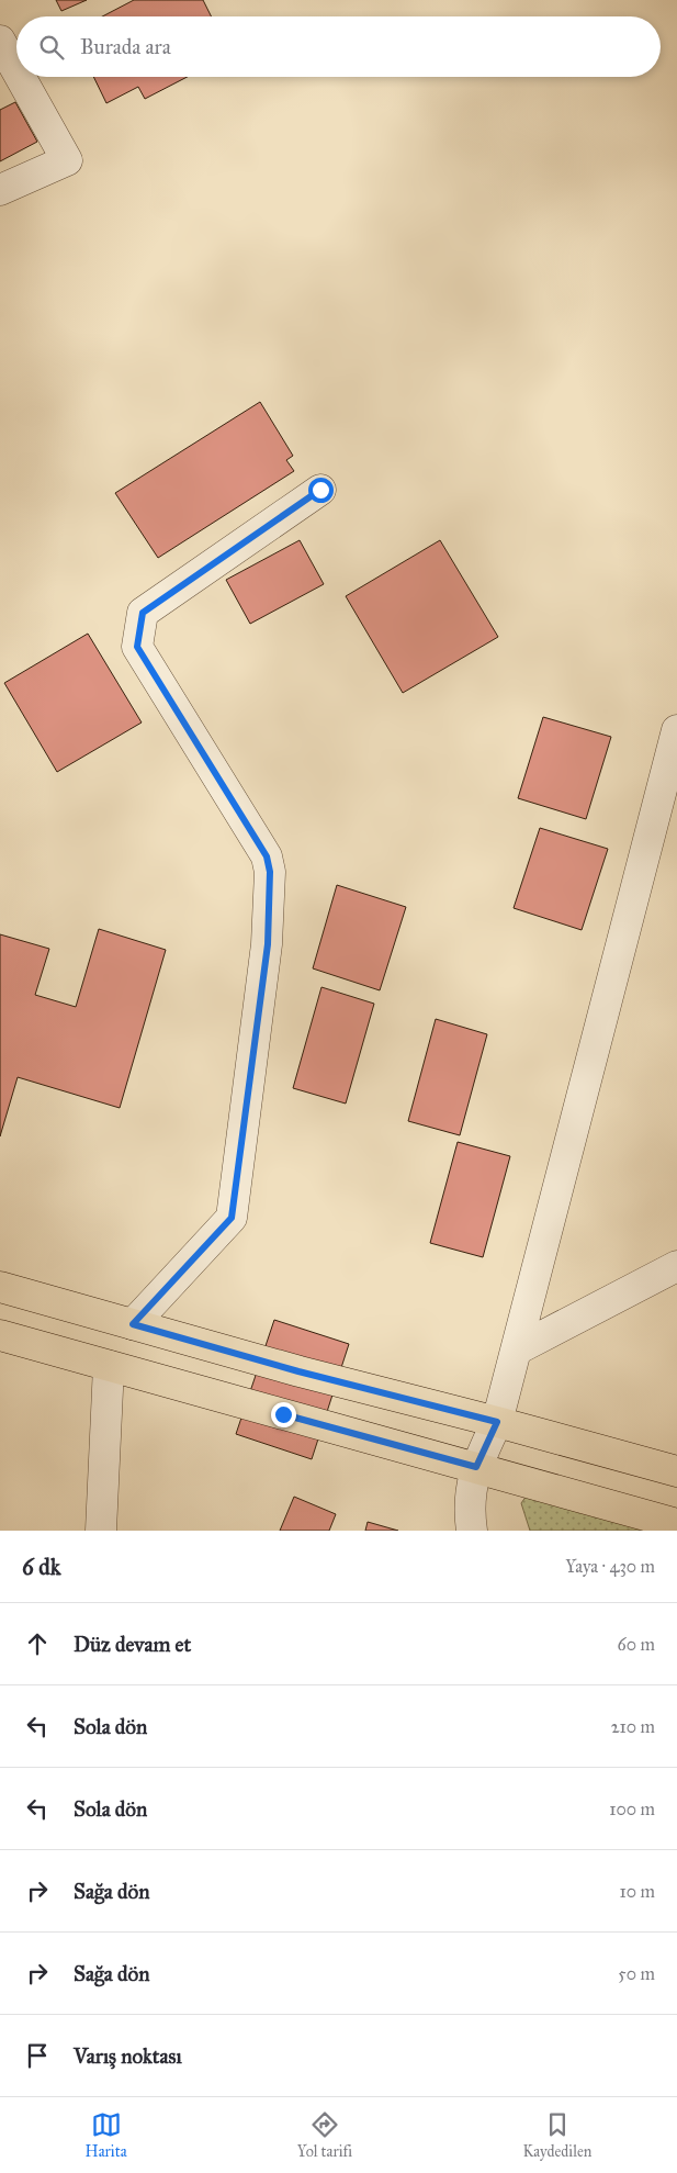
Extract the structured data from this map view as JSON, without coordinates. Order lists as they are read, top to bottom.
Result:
{
  "page": {
    "search": "Burada ara",
    "heading": ["6 dk", "Yaya · 430 m"],
    "list": [
      ["Düz devam et", "60 m"],
      ["Sola dön", "210 m"],
      ["Sola dön", "100 m"],
      ["Sağa dön", "10 m"],
      ["Sağa dön", "50 m"],
      "Varış noktası"
    ],
    "nav": ["Harita", "Yol tarifi", "Kaydedilen"]
  }
}
